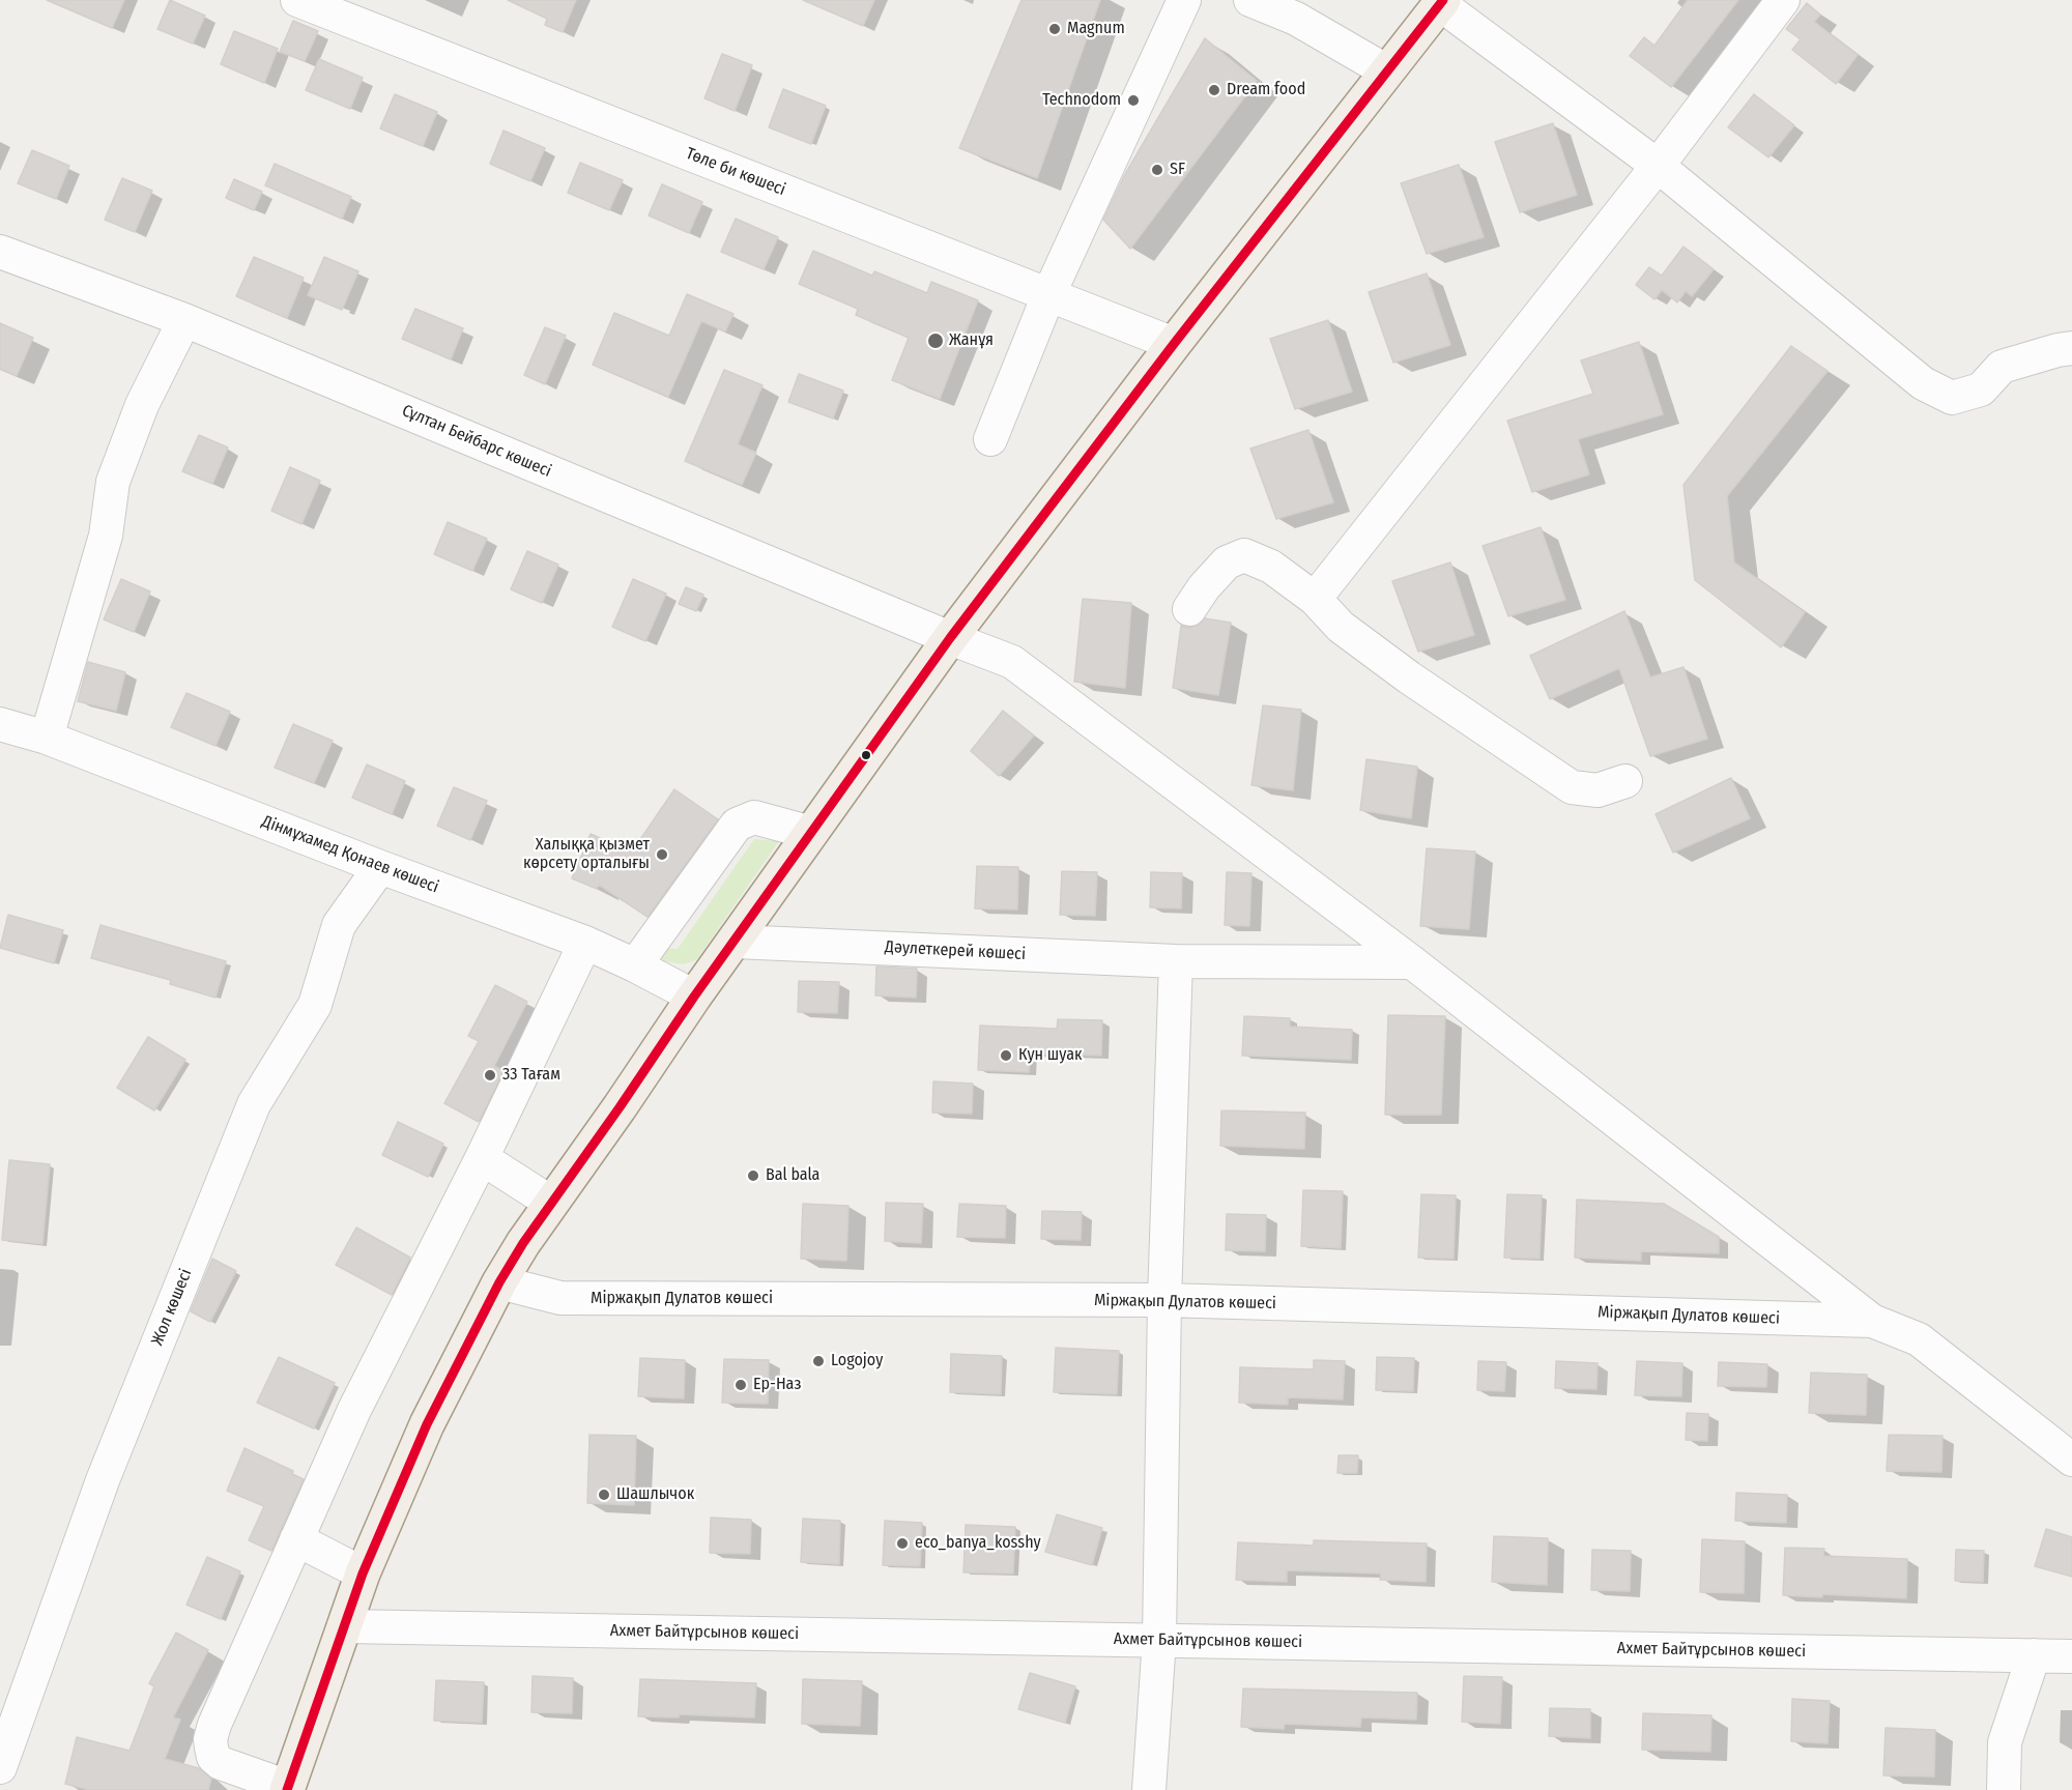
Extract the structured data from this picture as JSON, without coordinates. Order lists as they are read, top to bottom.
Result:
{
  "streets": {
    "street": [
      "Төле би көшесі",
      "Сұлтан Бейбарс көшесі",
      "Дінмұхамед Қонаев көшесі",
      "Дәулеткерей көшесі",
      "Міржақып Дулатов көшесі",
      "Жол көшесі",
      "Ахмет Байтұрсынов көшесі"
    ]
  },
  "crossings": [
    ["Сұлтан Бейбарс көшесі", "Дәулеткерей көшесі"],
    ["Сұлтан Бейбарс көшесі", "Міржақып Дулатов көшесі"],
    ["Дінмұхамед Қонаев көшесі", "Жол көшесі"]
  ],
  "places": [
    "Magnum",
    "Dream food",
    "Technodom",
    "SF",
    "Жанұя",
    "Халыққа қызмет көрсету орталығы",
    "Кун шуак",
    "33 Тағам",
    "Bal bala",
    "Logojoy",
    "Ер-Наз",
    "Шашлычок",
    "eco_banya_kosshy"
  ]
}
